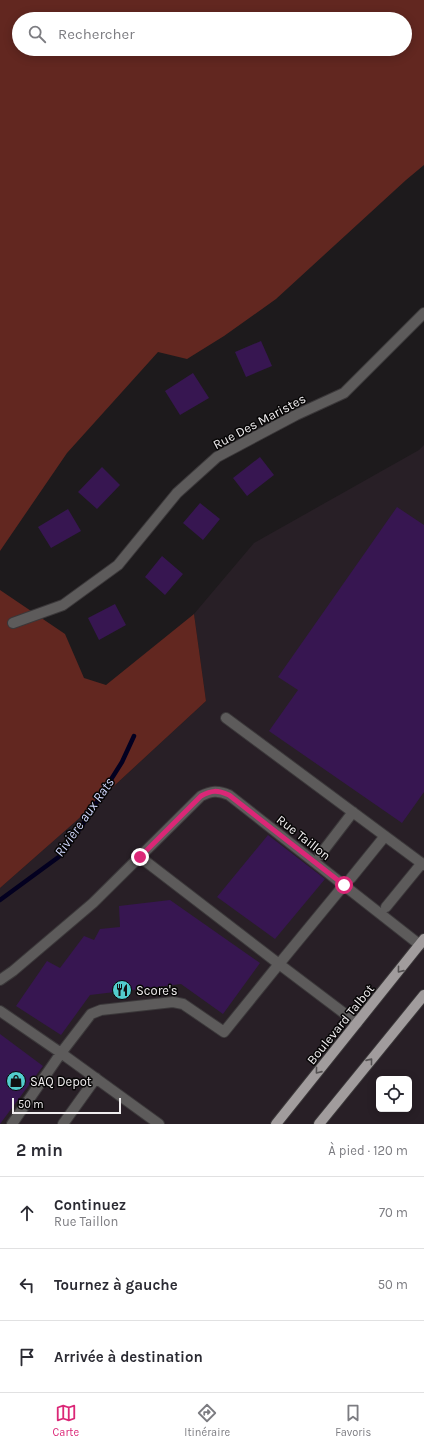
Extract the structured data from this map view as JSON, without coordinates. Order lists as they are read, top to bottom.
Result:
{
  "streets": {
    "main road": ["Boulevard Talbot"],
    "street": ["Rue Des Maristes", "Rue Taillon"]
  },
  "crossings": [
    ["Rue Taillon", "Boulevard Talbot"]
  ],
  "water": ["Rivière aux Rats"],
  "places": {
    "restaurant": ["Score's"],
    "shop": ["SAQ Depot"]
  },
  "scale_bar": "50 m",
  "page": {
    "search": "Rechercher",
    "scale": "50 m",
    "heading": ["2 min", "À pied · 120 m"],
    "list": [
      ["Continuez", "Rue Taillon", "70 m"],
      ["Tournez à gauche", "50 m"],
      "Arrivée à destination"
    ],
    "nav": ["Carte", "Itinéraire", "Favoris"]
  }
}
